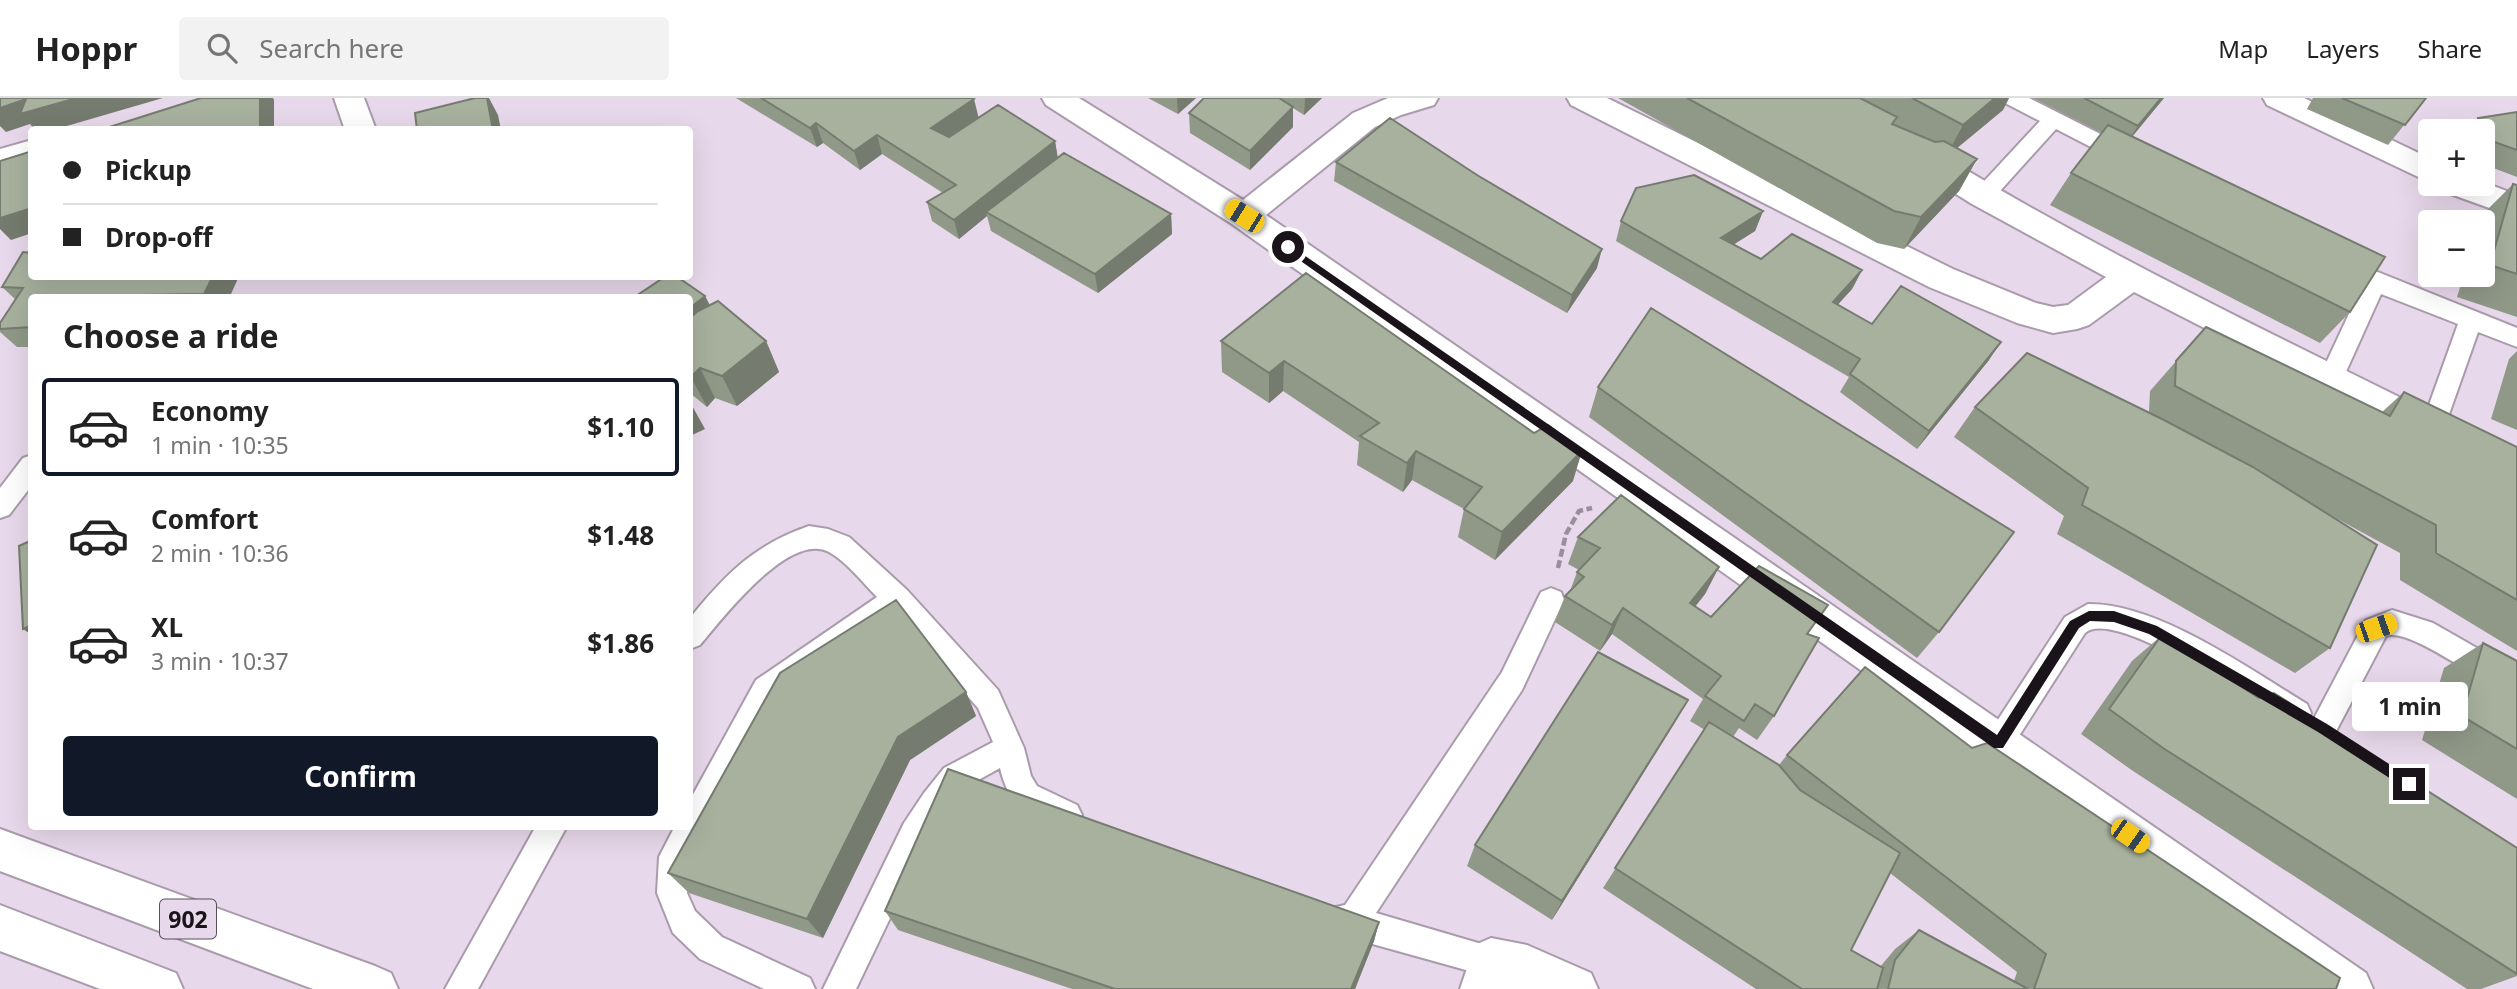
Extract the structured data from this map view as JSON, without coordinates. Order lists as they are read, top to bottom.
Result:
{
  "streets": {
    "street": ["902"]
  },
  "page": {
    "header": "Hoppr",
    "search": "Search here",
    "nav": ["Map", "Layers", "Share"],
    "map_buttons": ["+", "−"],
    "banner": ["Pickup", "Drop-off"],
    "heading": "Choose a ride",
    "list": [
      {
        "name": "Economy",
        "note": "1 min · 10:35",
        "value": "$1.10"
      },
      {
        "name": "Comfort",
        "note": "2 min · 10:36",
        "value": "$1.48"
      },
      {
        "name": "XL",
        "note": "3 min · 10:37",
        "value": "$1.86"
      }
    ],
    "bubble": "1 min",
    "buttons": "Confirm"
  }
}
